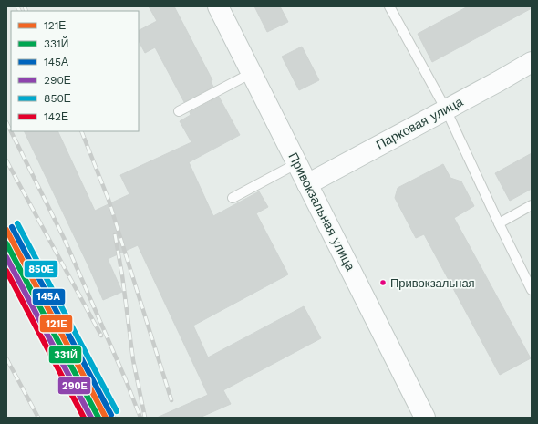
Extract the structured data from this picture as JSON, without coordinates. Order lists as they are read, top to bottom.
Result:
{
  "streets": {
    "street": ["Парковая улица", "Привокзальная улица"]
  },
  "crossings": [
    ["Парковая улица", "Привокзальная улица"]
  ],
  "places": ["Привокзальная"],
  "lines": [
    "transit line 850Е",
    "transit line 145А",
    "transit line 121Е",
    "transit line 331Й",
    "transit line 290Е",
    "transit line 142Е"
  ],
  "legend": [
    "121Е",
    "331Й",
    "145А",
    "290Е",
    "850Е",
    "142Е"
  ]
}
